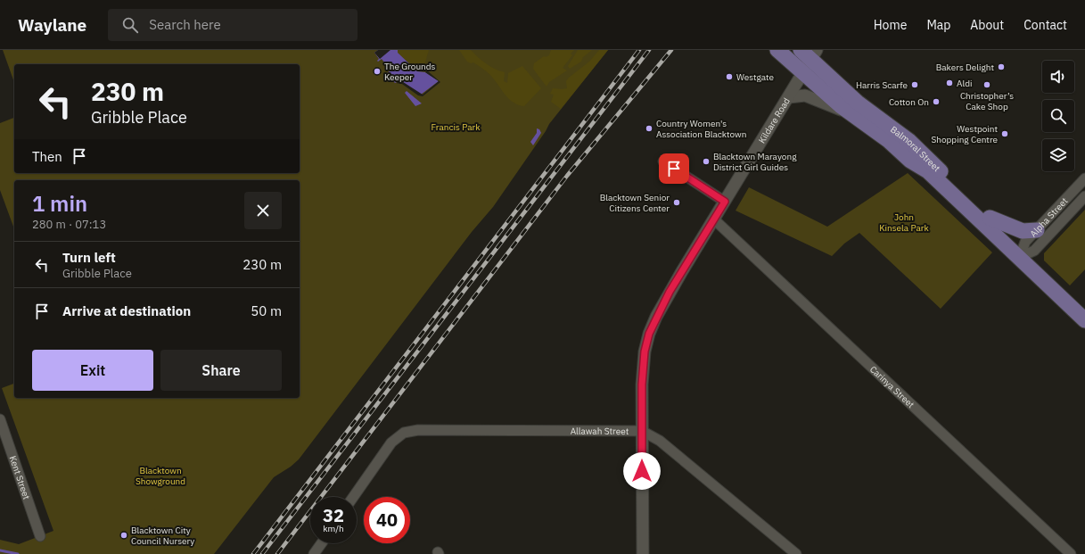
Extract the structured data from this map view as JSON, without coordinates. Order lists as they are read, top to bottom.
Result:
{
  "streets": {
    "main road": ["Balmoral Street"],
    "street": [
      "Kildare Road",
      "Alpha Street",
      "Carinya Street",
      "Allawah Street",
      "Kent Street"
    ]
  },
  "crossings": [
    ["Kildare Road", "Balmoral Street"],
    ["Kildare Road", "Carinya Street"],
    ["Kildare Road", "Allawah Street"],
    ["Balmoral Street", "Alpha Street"]
  ],
  "parks": ["Francis Park", "John Kinsela Park", "Blacktown Showground"],
  "places": [
    "Bakers Delight",
    "The Grounds Keeper",
    "Westgate",
    "Aldi",
    "Harris Scarfe",
    "Christopher’s Cake Shop",
    "Cotton On",
    "Country Women's Association Blacktown",
    "Westpoint Shopping Centre",
    "Blacktown Marayong District Girl Guides",
    "Blacktown Senior Citizens Center",
    "Blacktown City Council Nursery"
  ],
  "page": {
    "header": "Waylane",
    "search": "Search here",
    "nav": [
      "Home",
      "Map",
      "About",
      "Contact"
    ],
    "turn": ["230 m", "Gribble Place"],
    "then": "Then",
    "heading": ["1 min", "280 m · 07:13"],
    "list": [
      {
        "name": "Turn left",
        "note": "Gribble Place",
        "value": "230 m"
      },
      {
        "name": "Arrive at destination",
        "value": "50 m"
      }
    ],
    "buttons": ["Exit", "Share"],
    "speed": "32 km/h",
    "limit": "40"
  }
}
